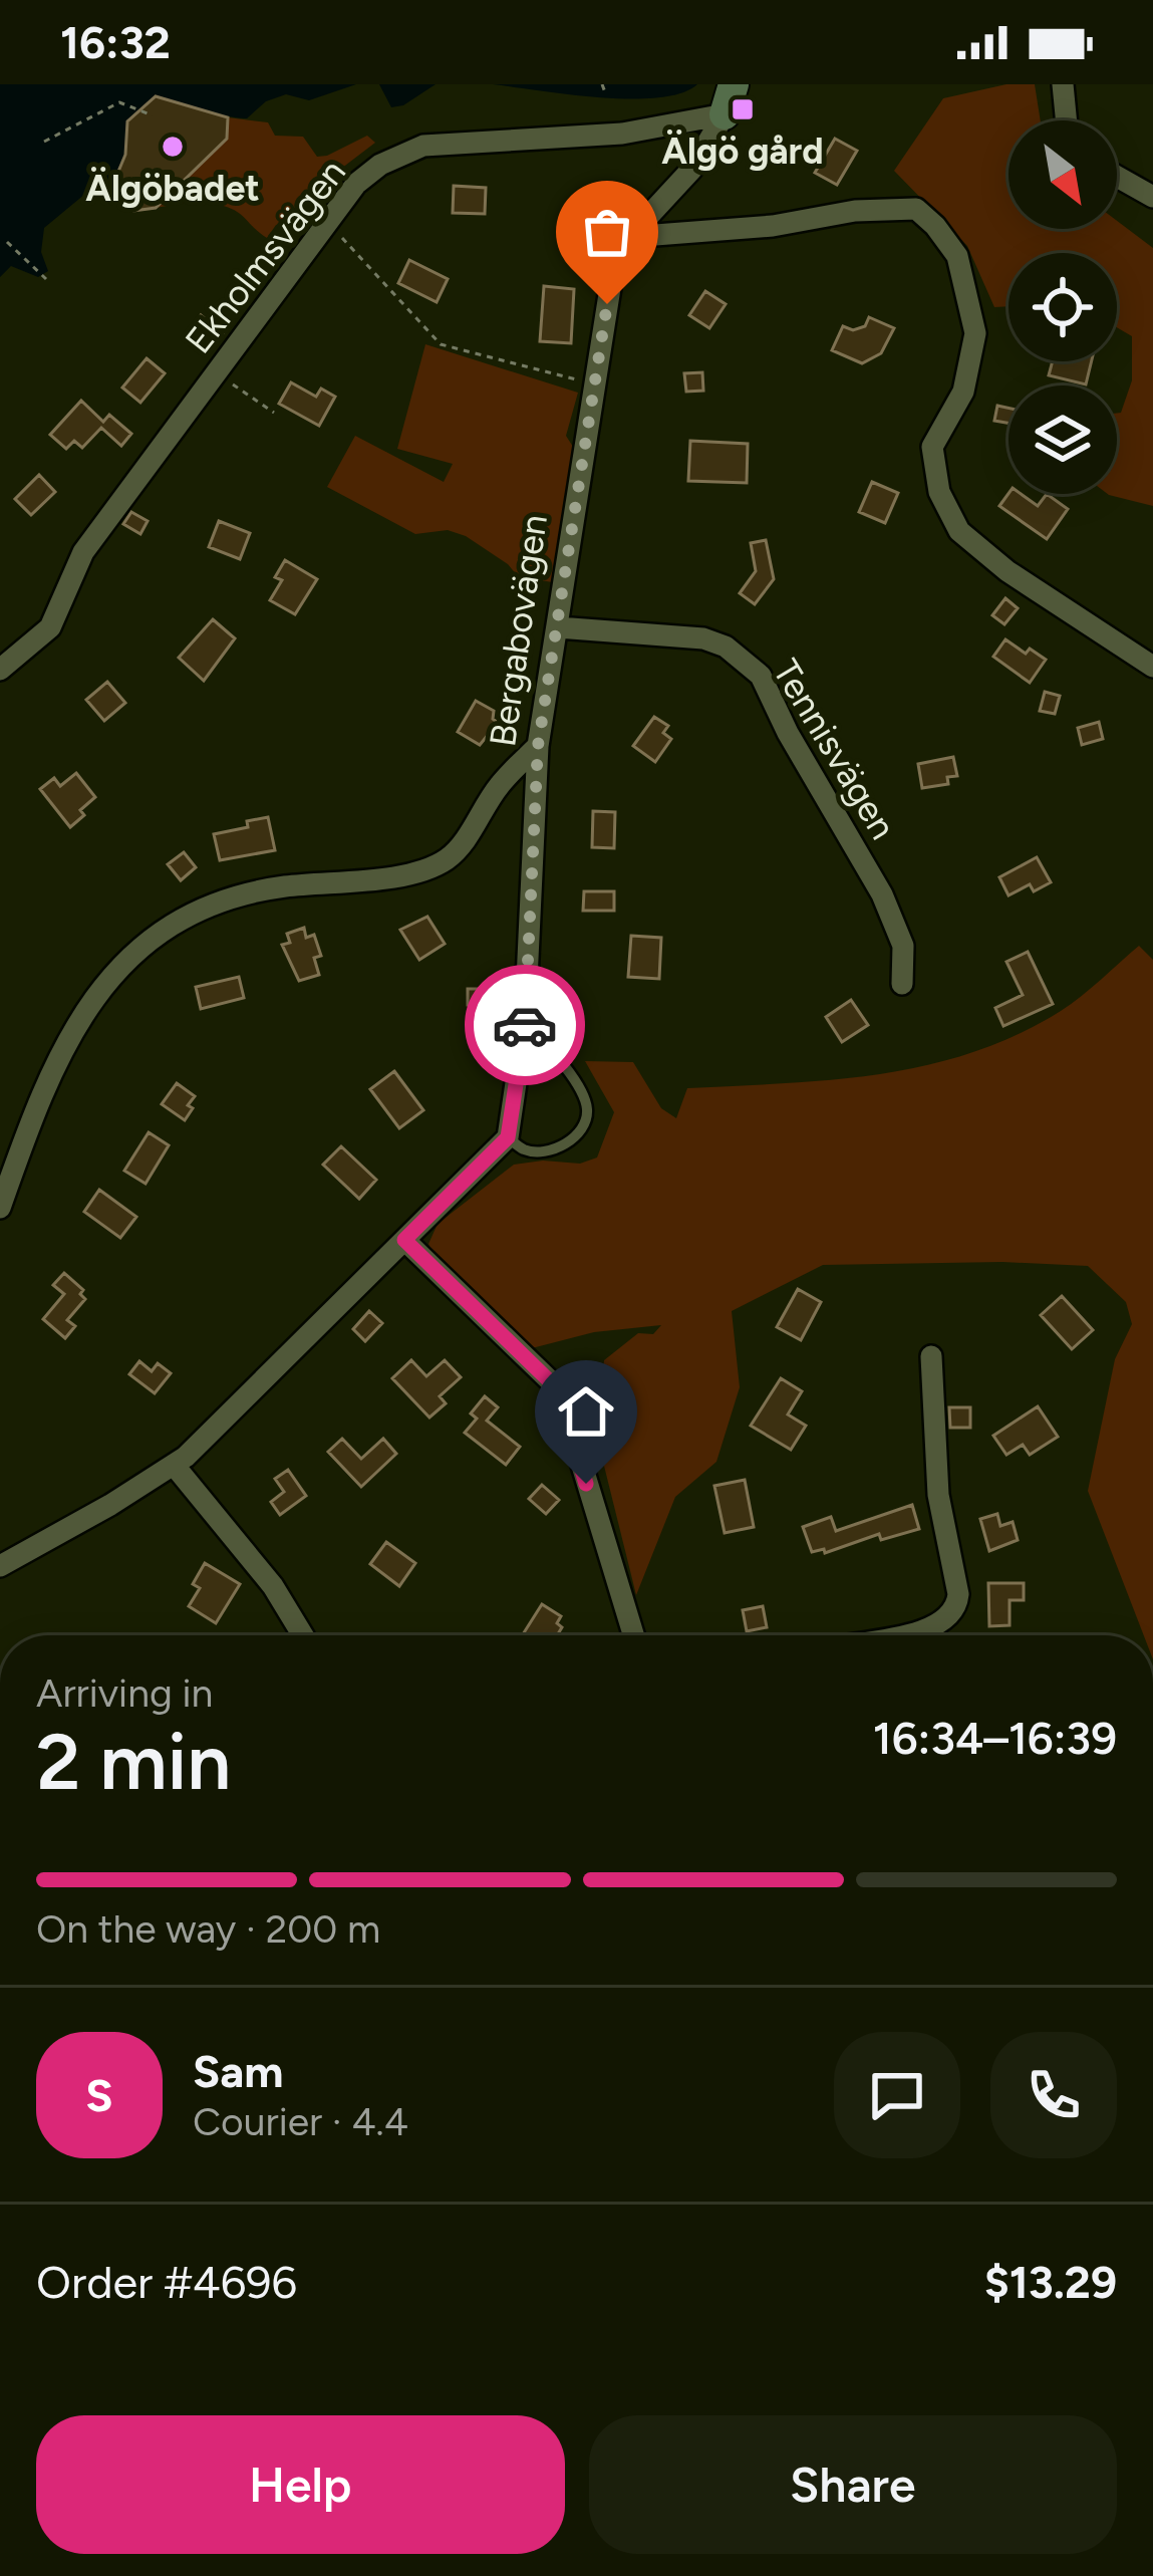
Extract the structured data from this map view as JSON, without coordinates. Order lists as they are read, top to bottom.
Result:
{
  "streets": {
    "street": ["Ekholmsvägen", "Bergabovägen", "Tennisvägen"]
  },
  "crossings": [
    ["Ekholmsvägen", "Bergabovägen"],
    ["Bergabovägen", "Tennisvägen"]
  ],
  "places": {
    "transit": ["Älgö gård"],
    "other": ["Älgöbadet"]
  },
  "north": "bottom right",
  "page": {
    "status": "16:32",
    "heading": ["2 min", "Arriving in", "16:34–16:39"],
    "panel": [
      "Sam",
      "Courier · 4.4",
      "Order #4696",
      "$13.29"
    ],
    "bar": "On the way · 200 m",
    "round": "S",
    "buttons": ["Help", "Share"]
  }
}
